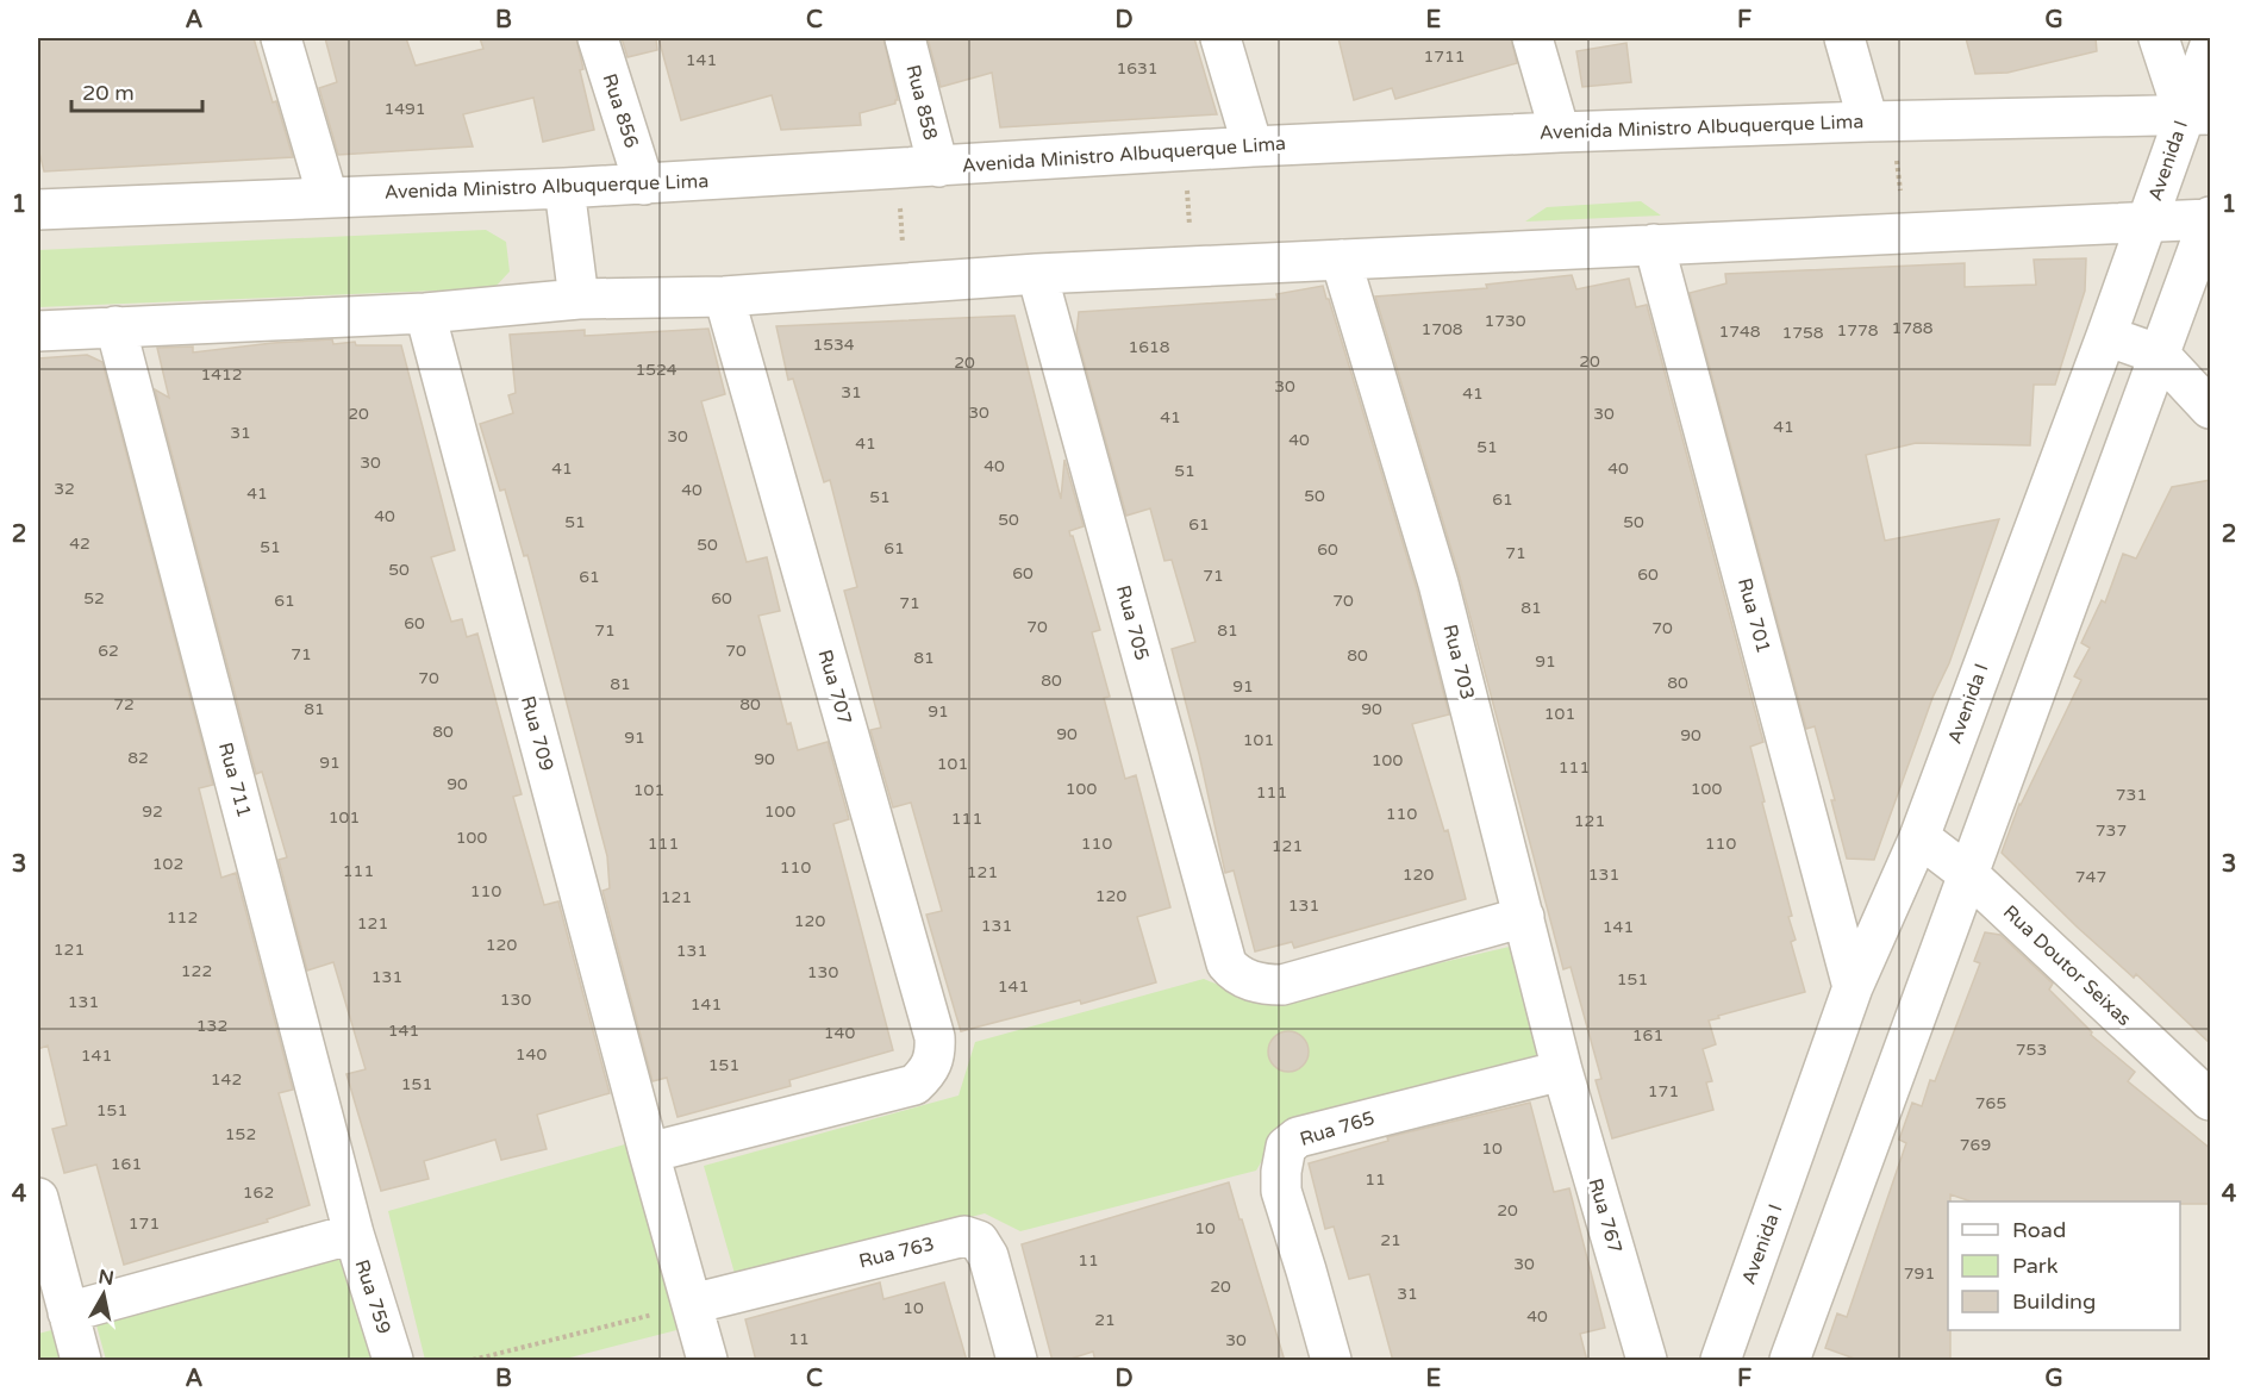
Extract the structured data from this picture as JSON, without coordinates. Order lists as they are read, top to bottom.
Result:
{
  "streets": {
    "street": [
      "Rua 858",
      "Rua 856",
      "Avenida Ministro Albuquerque Lima",
      "Avenida I",
      "Rua 701",
      "Rua 705",
      "Rua 703",
      "Rua 707",
      "Rua 709",
      "Rua 711",
      "Rua Doutor Seixas",
      "Rua 765",
      "Rua 767",
      "Rua 763",
      "Rua 759"
    ]
  },
  "crossings": [
    ["Rua 858", "Avenida Ministro Albuquerque Lima"],
    ["Rua 856", "Avenida Ministro Albuquerque Lima"],
    ["Avenida Ministro Albuquerque Lima", "Avenida I"],
    ["Avenida I", "Rua 701"],
    ["Avenida I", "Rua Doutor Seixas"],
    ["Rua 705", "Rua 703"],
    ["Rua 703", "Rua 765"],
    ["Rua 703", "Rua 767"],
    ["Rua 707", "Rua 709"],
    ["Rua 709", "Rua 763"],
    ["Rua 711", "Rua 759"],
    ["Rua 765", "Rua 767"]
  ],
  "house_numbers": [
    "1711",
    "141",
    "1631",
    "1491",
    "1730",
    "1788",
    "1708",
    "1778",
    "1748",
    "1758",
    "1534",
    "1618",
    "20",
    "20",
    "1524",
    "1412",
    "30",
    "31",
    "41",
    "30",
    "20",
    "30",
    "41",
    "41",
    "31",
    "30",
    "40",
    "41",
    "51",
    "30",
    "40",
    "41",
    "40",
    "51",
    "32",
    "40",
    "41",
    "50",
    "51",
    "61",
    "40",
    "50",
    "51",
    "50",
    "61",
    "42",
    "50",
    "51",
    "61",
    "60",
    "71",
    "50",
    "60",
    "60",
    "71",
    "61",
    "52",
    "60",
    "61",
    "70",
    "71",
    "81",
    "60",
    "70",
    "70",
    "71",
    "81",
    "62",
    "70",
    "71",
    "80",
    "81",
    "91",
    "70",
    "80",
    "80",
    "81",
    "91",
    "72",
    "80",
    "81",
    "90",
    "91",
    "101",
    "80",
    "90",
    "90",
    "91",
    "101",
    "82",
    "90",
    "100",
    "91",
    "101",
    "111",
    "90",
    "100",
    "100",
    "101",
    "111",
    "731",
    "92",
    "100",
    "110",
    "101",
    "111",
    "121",
    "737",
    "100",
    "111",
    "110",
    "110",
    "121",
    "102",
    "110",
    "111",
    "121",
    "120",
    "131",
    "747",
    "110",
    "120",
    "121",
    "131",
    "112",
    "120",
    "121",
    "131",
    "141",
    "120",
    "121",
    "131",
    "122",
    "130",
    "131",
    "151",
    "141",
    "130",
    "131",
    "141",
    "132",
    "141",
    "140",
    "161",
    "753",
    "140",
    "141",
    "151",
    "142",
    "151",
    "171",
    "765",
    "151",
    "152",
    "769",
    "10",
    "161",
    "11",
    "162",
    "20",
    "171",
    "10",
    "21",
    "11",
    "30",
    "791",
    "20",
    "31",
    "10",
    "40",
    "21",
    "11",
    "30"
  ],
  "legend": ["Road", "Park", "Building"],
  "scale_bar": "20 m",
  "north": "top",
  "grid": {
    "columns": [
      "A",
      "B",
      "C",
      "D",
      "E",
      "F",
      "G"
    ],
    "rows": [
      "1",
      "2",
      "3",
      "4"
    ]
  }
}
